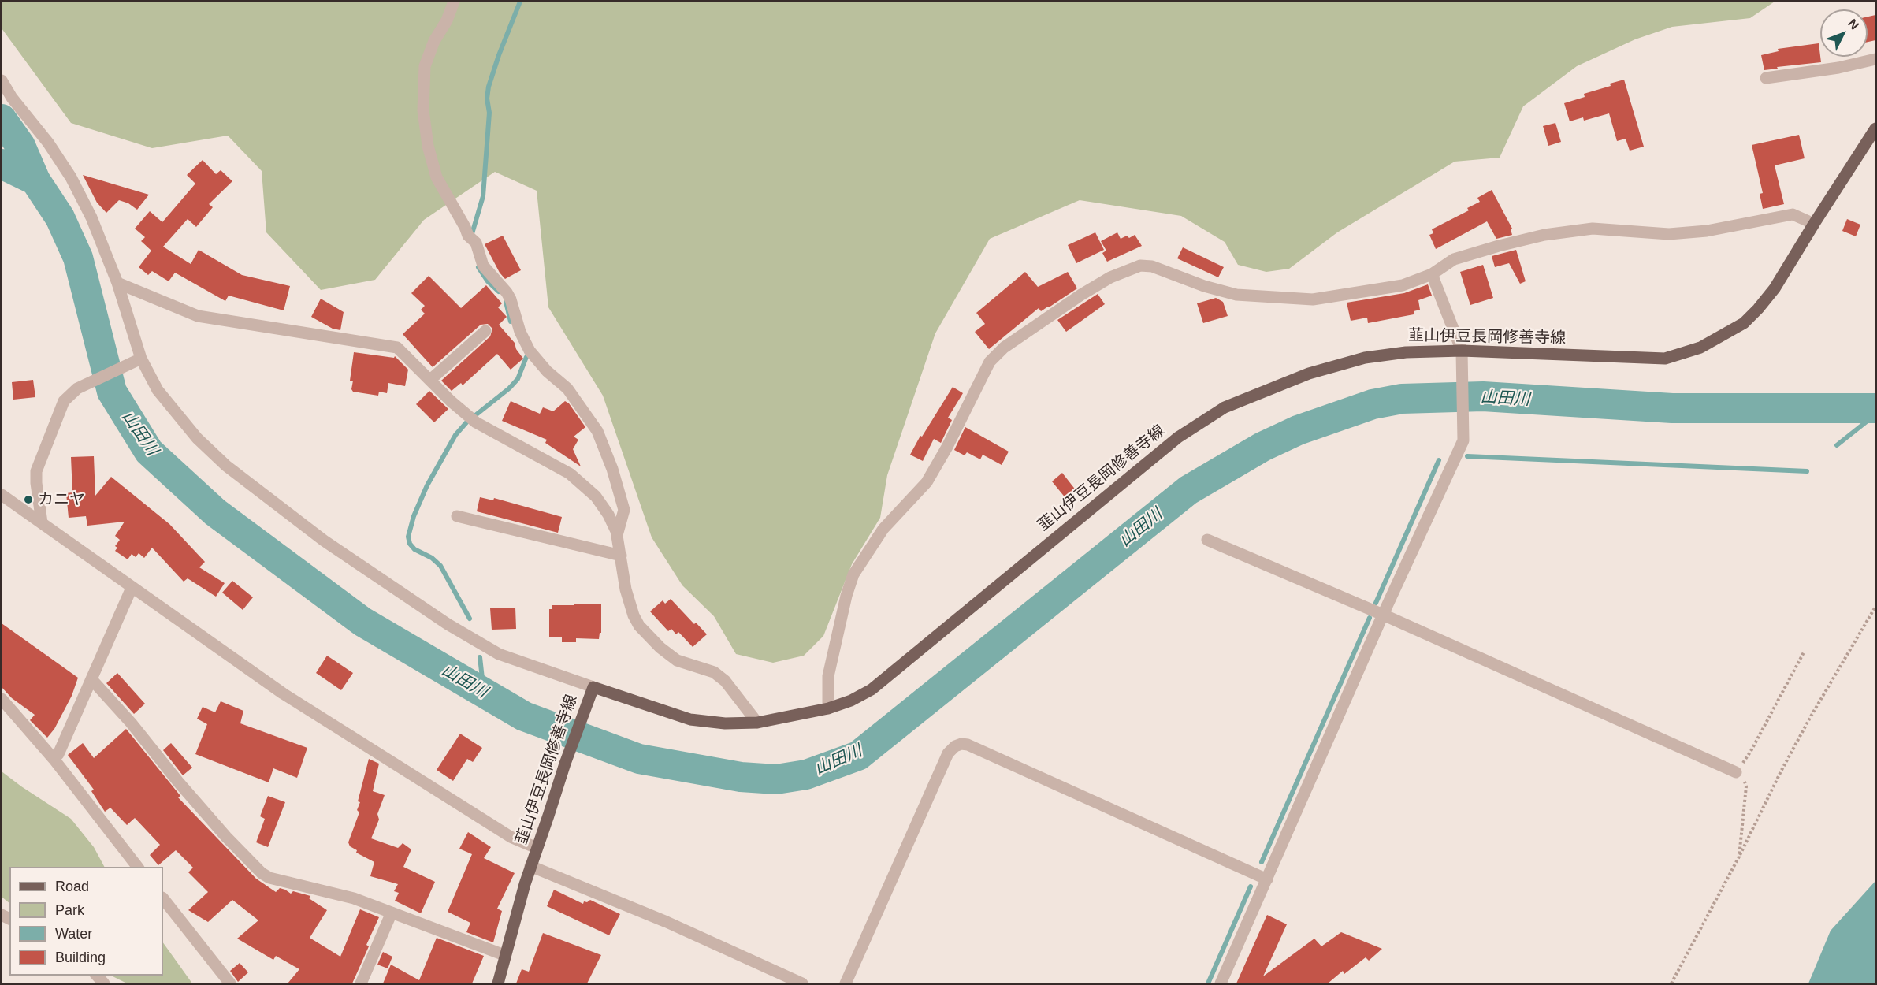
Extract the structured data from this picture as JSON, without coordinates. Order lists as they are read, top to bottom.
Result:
{
  "streets": {
    "main road": ["韮山伊豆長岡修善寺線"]
  },
  "water": ["山田川"],
  "places": ["カニヤ"],
  "legend": [
    "Road",
    "Park",
    "Water",
    "Building"
  ],
  "north": "top right"
}
